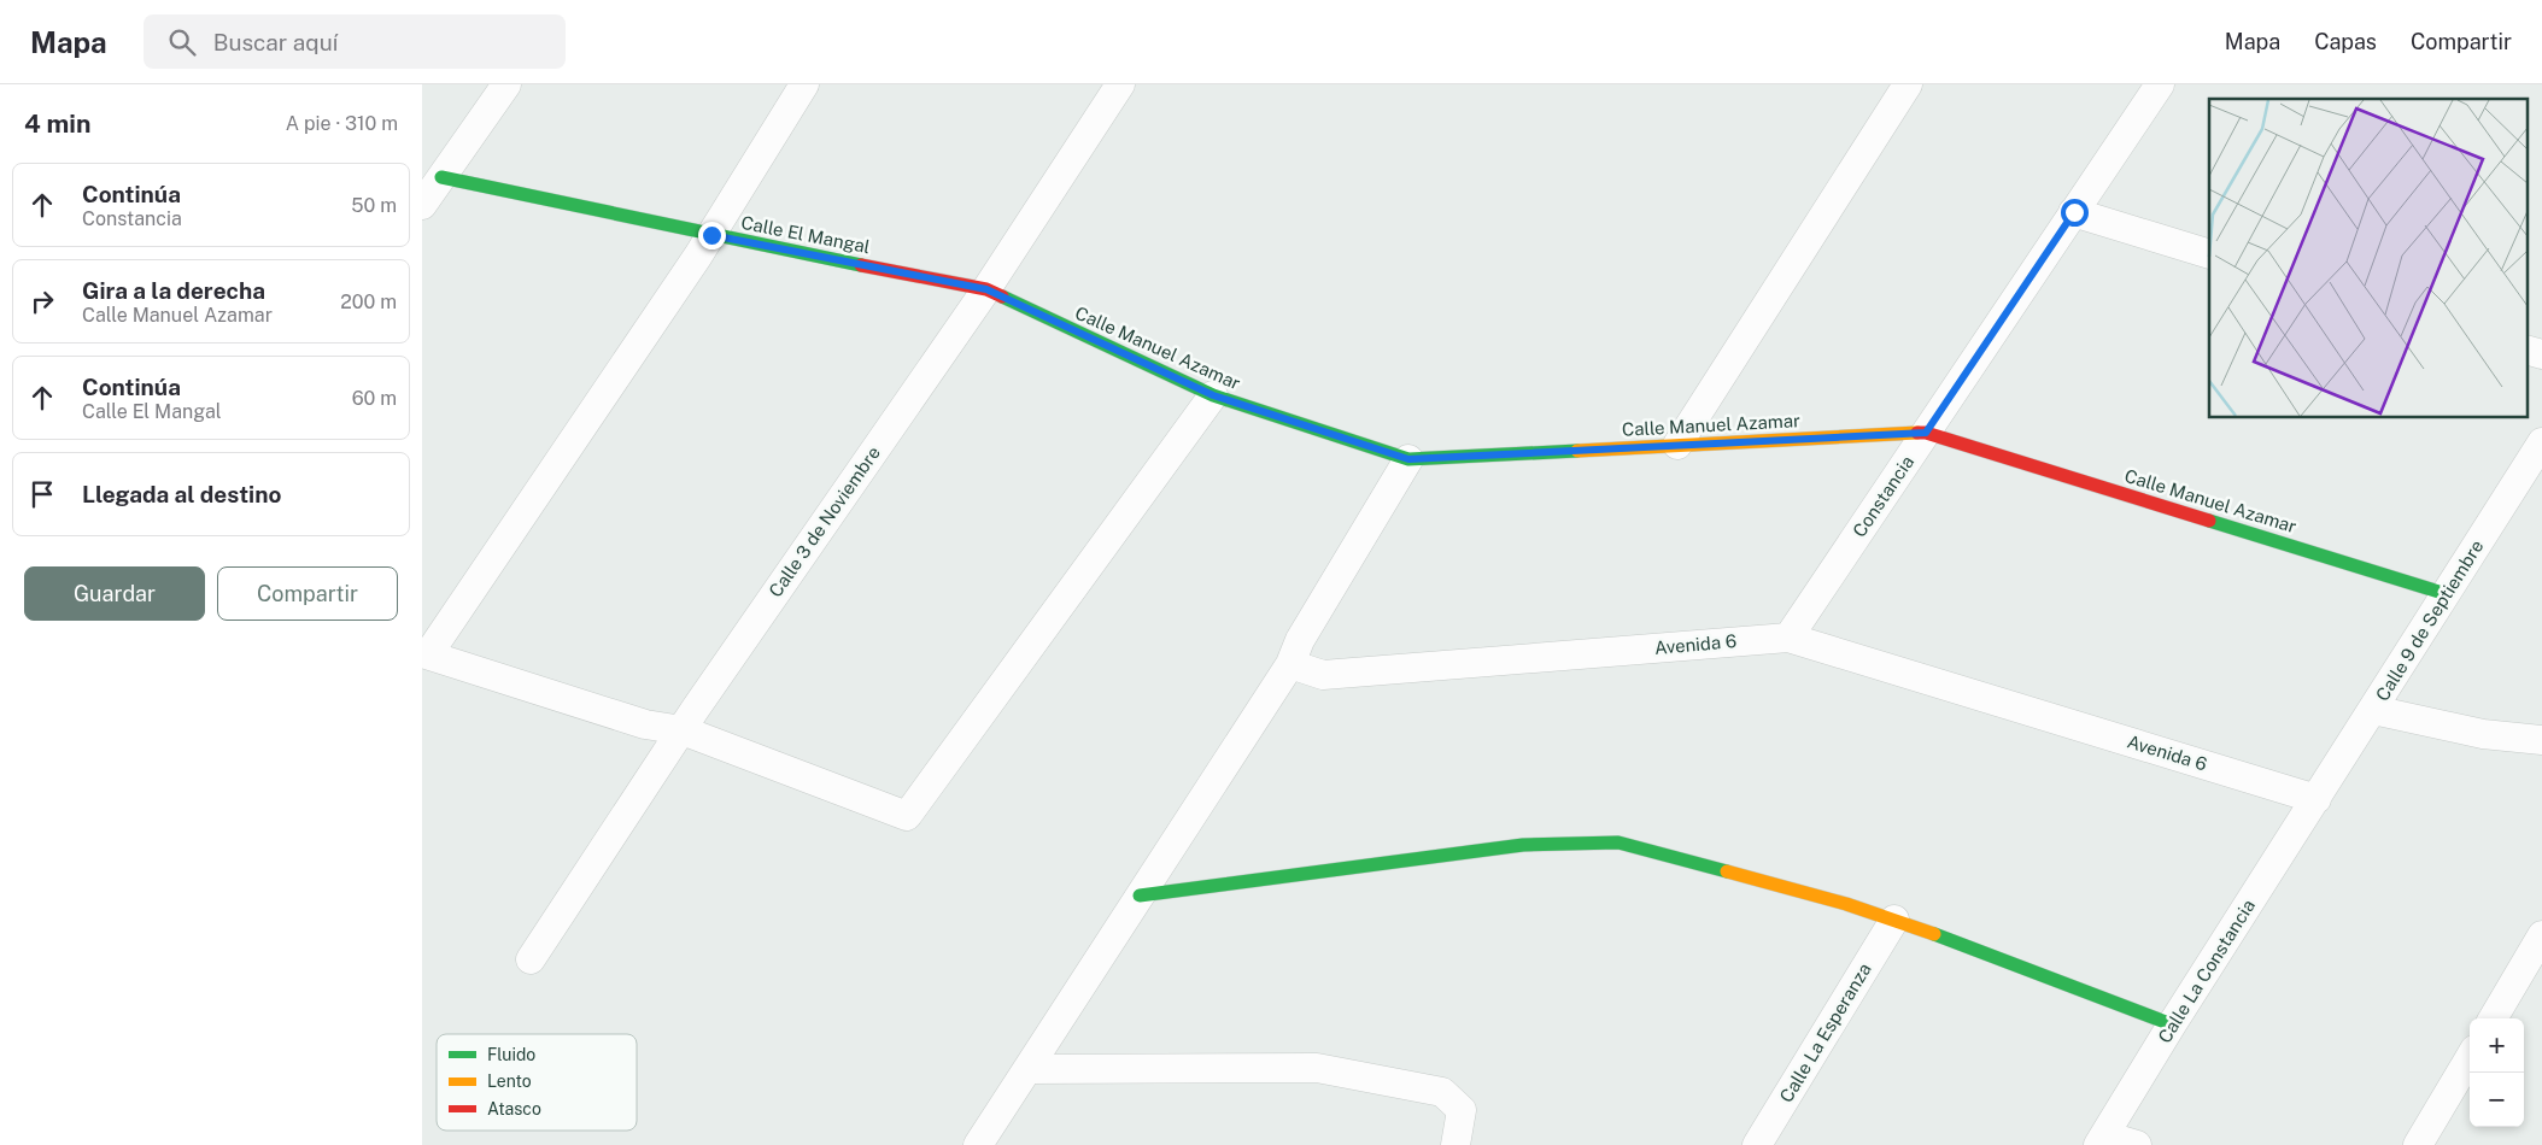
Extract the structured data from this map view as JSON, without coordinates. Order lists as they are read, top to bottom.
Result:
{
  "streets": {
    "street": [
      "Calle El Mangal",
      "Calle Manuel Azamar",
      "Constancia",
      "Calle 3 de Noviembre",
      "Calle 9 de Septiembre",
      "Avenida 6",
      "Calle La Constancia",
      "Calle La Esperanza"
    ]
  },
  "crossings": [
    ["Calle El Mangal", "Calle Manuel Azamar"],
    ["Calle El Mangal", "Calle 3 de Noviembre"],
    ["Calle Manuel Azamar", "Constancia"],
    ["Calle Manuel Azamar", "Calle 3 de Noviembre"],
    ["Calle Manuel Azamar", "Calle 9 de Septiembre"],
    ["Constancia", "Avenida 6"],
    ["Calle 9 de Septiembre", "Avenida 6"],
    ["Calle 9 de Septiembre", "Calle La Constancia"],
    ["Avenida 6", "Calle La Constancia"]
  ],
  "legend": ["Fluido", "Lento", "Atasco"],
  "page": {
    "header": "Mapa",
    "search": "Buscar aquí",
    "nav": ["Mapa", "Capas", "Compartir"],
    "heading": ["4 min", "A pie · 310 m"],
    "list": [
      ["Continúa", "Constancia", "50 m"],
      ["Gira a la derecha", "Calle Manuel Azamar", "200 m"],
      ["Continúa", "Calle El Mangal", "60 m"],
      "Llegada al destino"
    ],
    "buttons": ["Guardar", "Compartir"],
    "map_buttons": ["+", "−"]
  }
}
